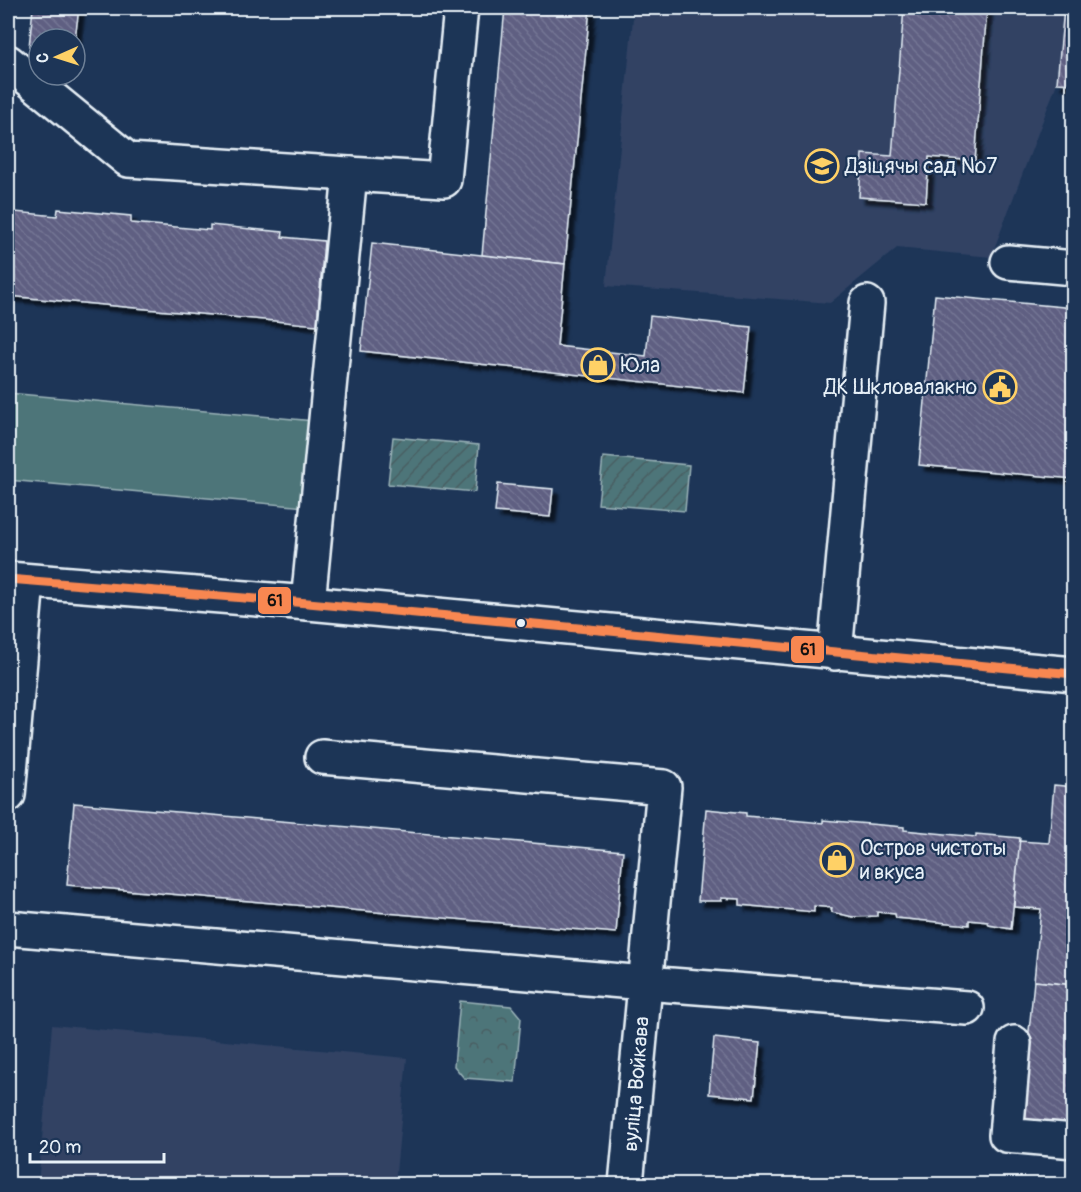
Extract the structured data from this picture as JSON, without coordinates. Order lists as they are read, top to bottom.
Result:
{
  "streets": {
    "main road": ["вуліца Войкава"]
  },
  "places": {
    "school or university": ["Дзіцячы сад №7"],
    "shop": ["Юла", "Остров чистоты и вкуса"],
    "public building": ["ДК Шкловалакно"]
  },
  "lines": ["transit line 61"],
  "scale_bar": "20 m",
  "north": "left"
}
